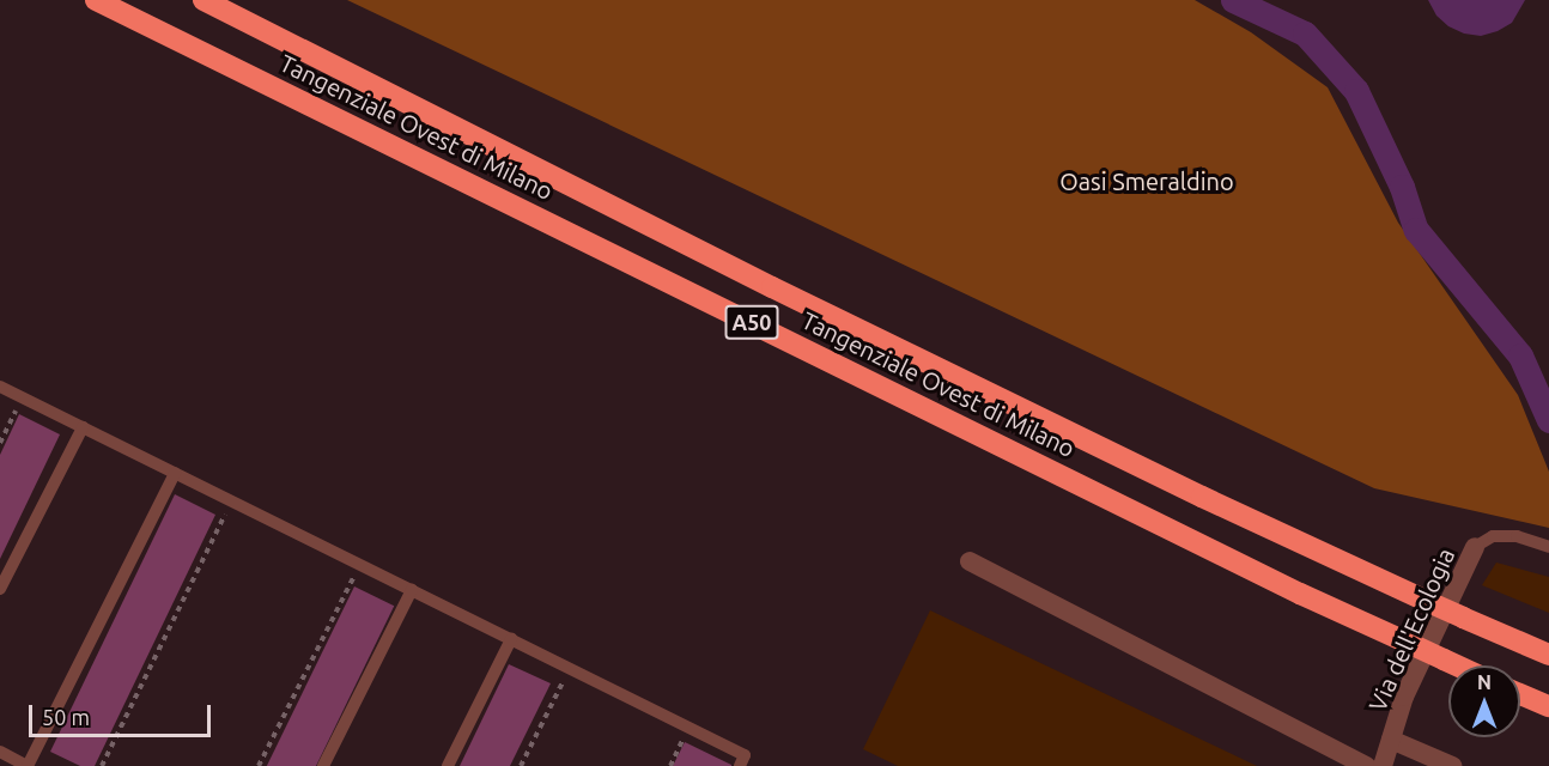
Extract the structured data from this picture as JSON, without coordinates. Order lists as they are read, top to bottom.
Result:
{
  "streets": {
    "highway": ["Tangenziale Ovest di Milano", "A50"],
    "street": ["Via dell'Ecologia"]
  },
  "parks": ["Oasi Smeraldino"],
  "scale_bar": "50 m",
  "north": "top"
}
